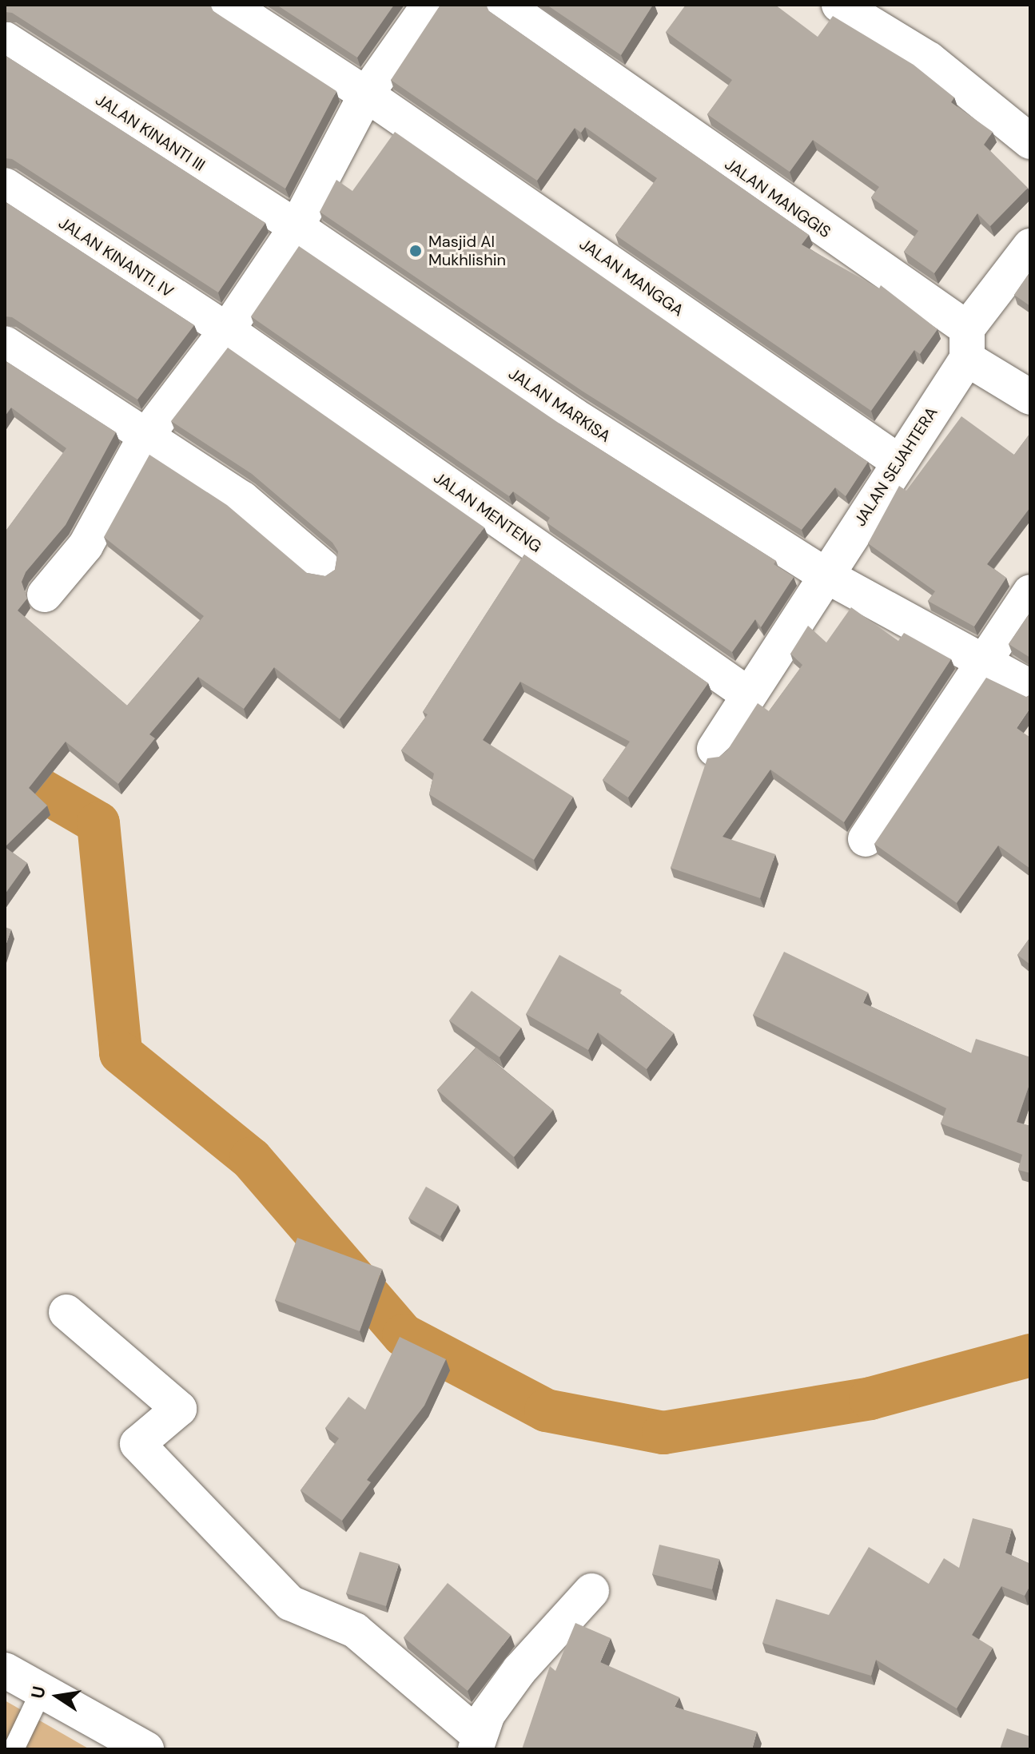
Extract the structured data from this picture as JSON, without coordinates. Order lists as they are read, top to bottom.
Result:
{
  "streets": {
    "street": [
      "JALAN KINANTI III",
      "JALAN MANGGIS",
      "JALAN KINANTI. IV",
      "JALAN MANGGA",
      "JALAN MARKISA",
      "JALAN SEJAHTERA",
      "JALAN MENTENG"
    ]
  },
  "crossings": [
    ["JALAN KINANTI III", "JALAN MARKISA"],
    ["JALAN MANGGIS", "JALAN SEJAHTERA"],
    ["JALAN KINANTI. IV", "JALAN MENTENG"],
    ["JALAN MANGGA", "JALAN SEJAHTERA"],
    ["JALAN MARKISA", "JALAN SEJAHTERA"],
    ["JALAN SEJAHTERA", "JALAN MENTENG"]
  ],
  "places": ["Masjid Al Mukhlishin"],
  "north": "left"
}
